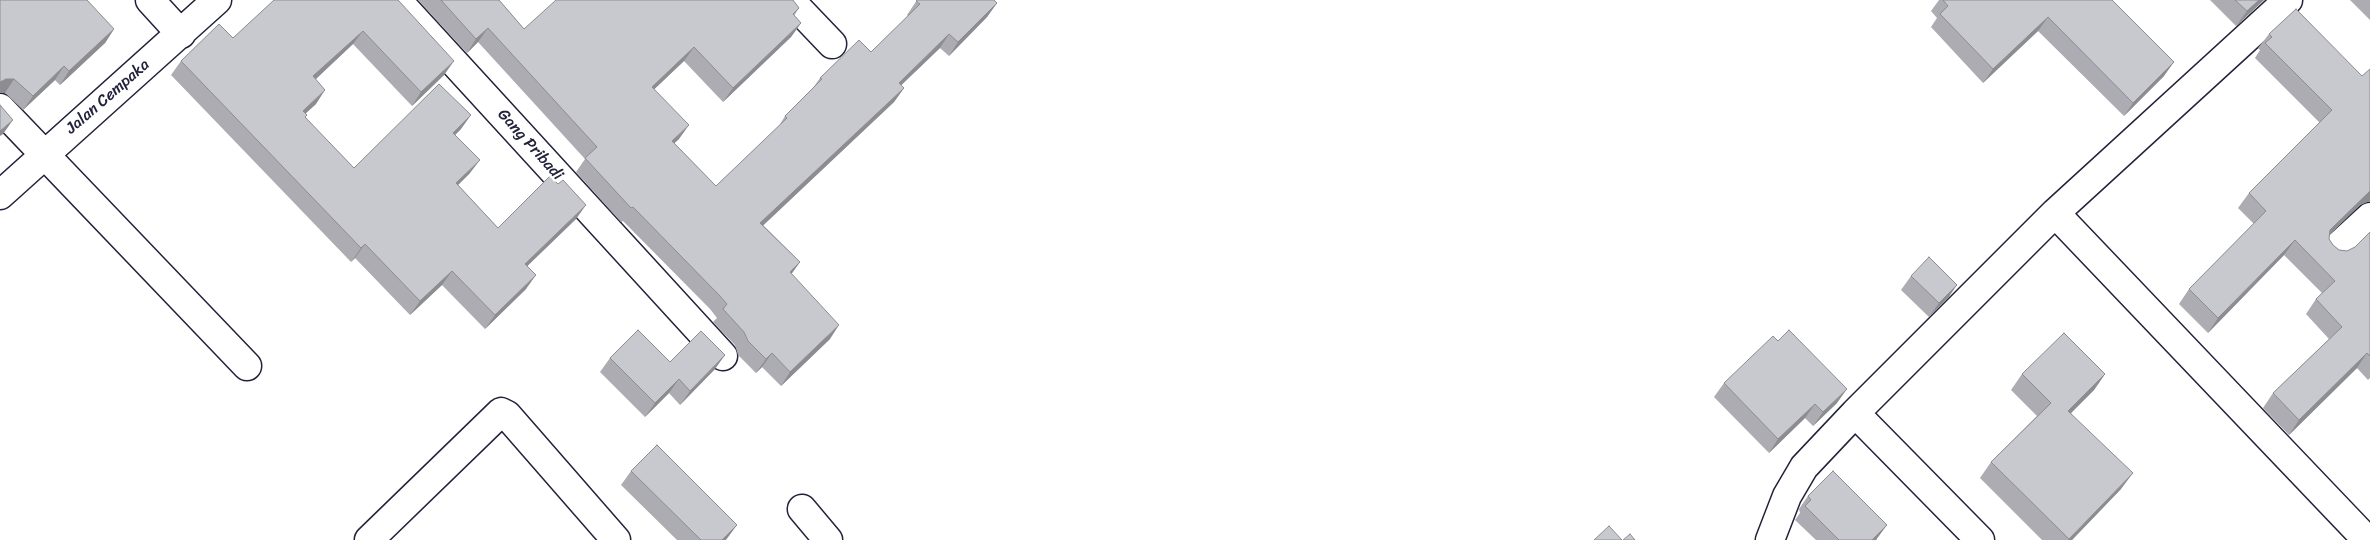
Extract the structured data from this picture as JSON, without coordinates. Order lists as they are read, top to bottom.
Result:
{
  "streets": {
    "street": ["Jalan Cempaka", "Gang Pribadi"]
  }
}
